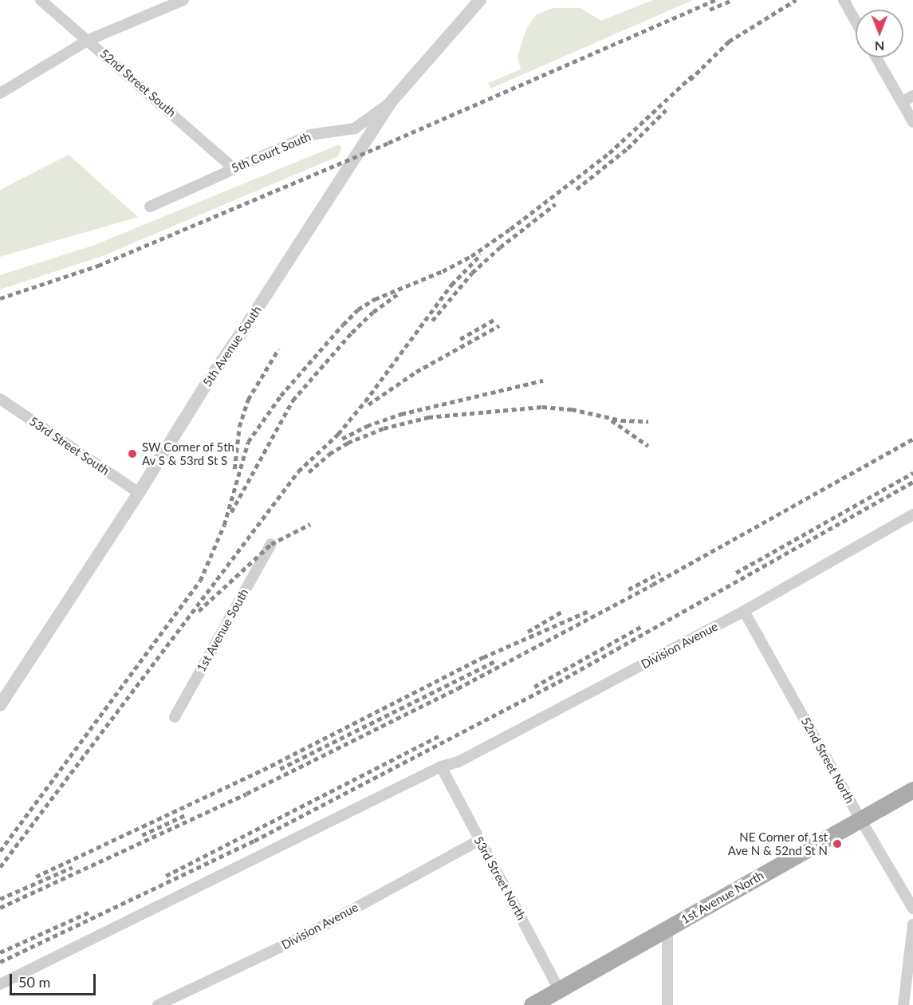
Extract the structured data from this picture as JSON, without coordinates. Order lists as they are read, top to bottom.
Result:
{
  "streets": {
    "main road": ["1st Avenue North"],
    "street": [
      "52nd Street South",
      "5th Court South",
      "5th Avenue South",
      "53rd Street South",
      "1st Avenue South",
      "Division Avenue",
      "52nd Street North",
      "53rd Street North"
    ]
  },
  "crossings": [
    ["52nd Street South", "5th Court South"],
    ["5th Court South", "5th Avenue South"],
    ["5th Avenue South", "53rd Street South"],
    ["Division Avenue", "52nd Street North"],
    ["Division Avenue", "53rd Street North"],
    ["52nd Street North", "1st Avenue North"],
    ["53rd Street North", "1st Avenue North"]
  ],
  "places": ["SW Corner of 5th Av S & 53rd St S", "NE Corner of 1st Ave N & 52nd St N"],
  "scale_bar": "50 m",
  "north": "bottom"
}
